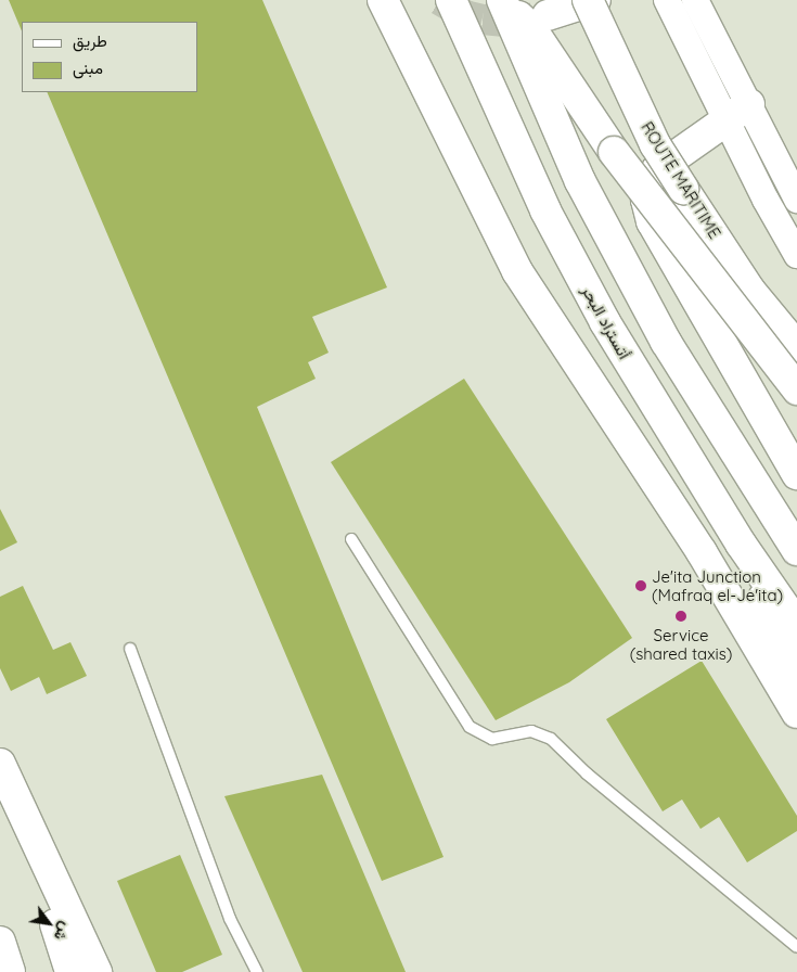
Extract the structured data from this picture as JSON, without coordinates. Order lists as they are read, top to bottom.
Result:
{
  "streets": {
    "highway": ["ROUTE MARITIME", "أتستراد البحر"]
  },
  "places": ["Je'ita Junction (Mafraq el-Je'ita)", "Service (shared taxis)"],
  "legend": ["طريق", "مبنى"],
  "north": "bottom right"
}
